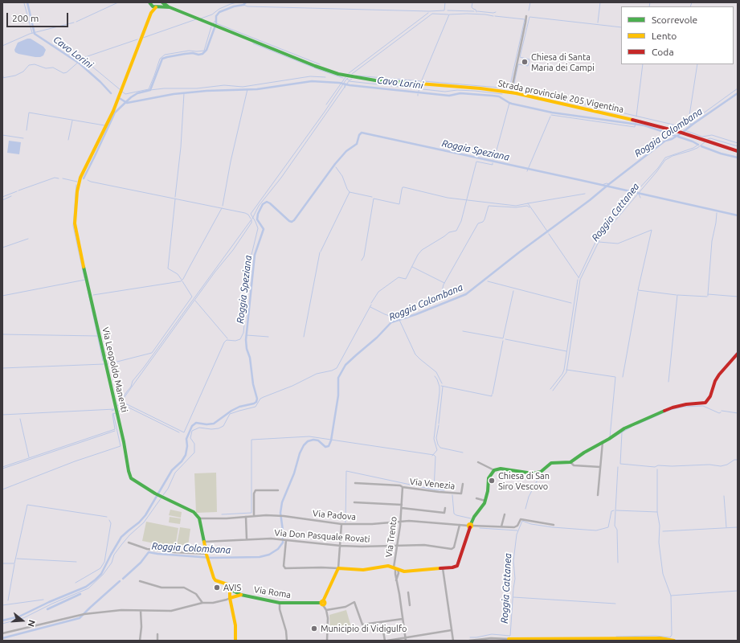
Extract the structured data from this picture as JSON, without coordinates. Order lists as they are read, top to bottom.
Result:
{
  "streets": {
    "street": [
      "Strada provinciale 205 Vigentina",
      "Via Leopoldo Manenti",
      "Via Venezia",
      "Via Padova",
      "Via Don Pasquale Rovati",
      "Via Trento",
      "Via Roma"
    ]
  },
  "crossings": [
    ["Via Leopoldo Manenti", "Via Padova"],
    ["Via Venezia", "Via Trento"],
    ["Via Padova", "Via Don Pasquale Rovati"],
    ["Via Padova", "Via Trento"],
    ["Via Don Pasquale Rovati", "Via Trento"]
  ],
  "water": [
    "Cavo Lorini",
    "Roggia Colombana",
    "Roggia Speziana",
    "Roggia Cattanea"
  ],
  "places": [
    "Chiesa di Santa Maria dei Campi",
    "Chiesa di San Siro Vescovo",
    "AVIS",
    "Municipio di Vidigulfo"
  ],
  "legend": ["Scorrevole", "Lento", "Coda"],
  "scale_bar": "200 m",
  "north": "right"
}
